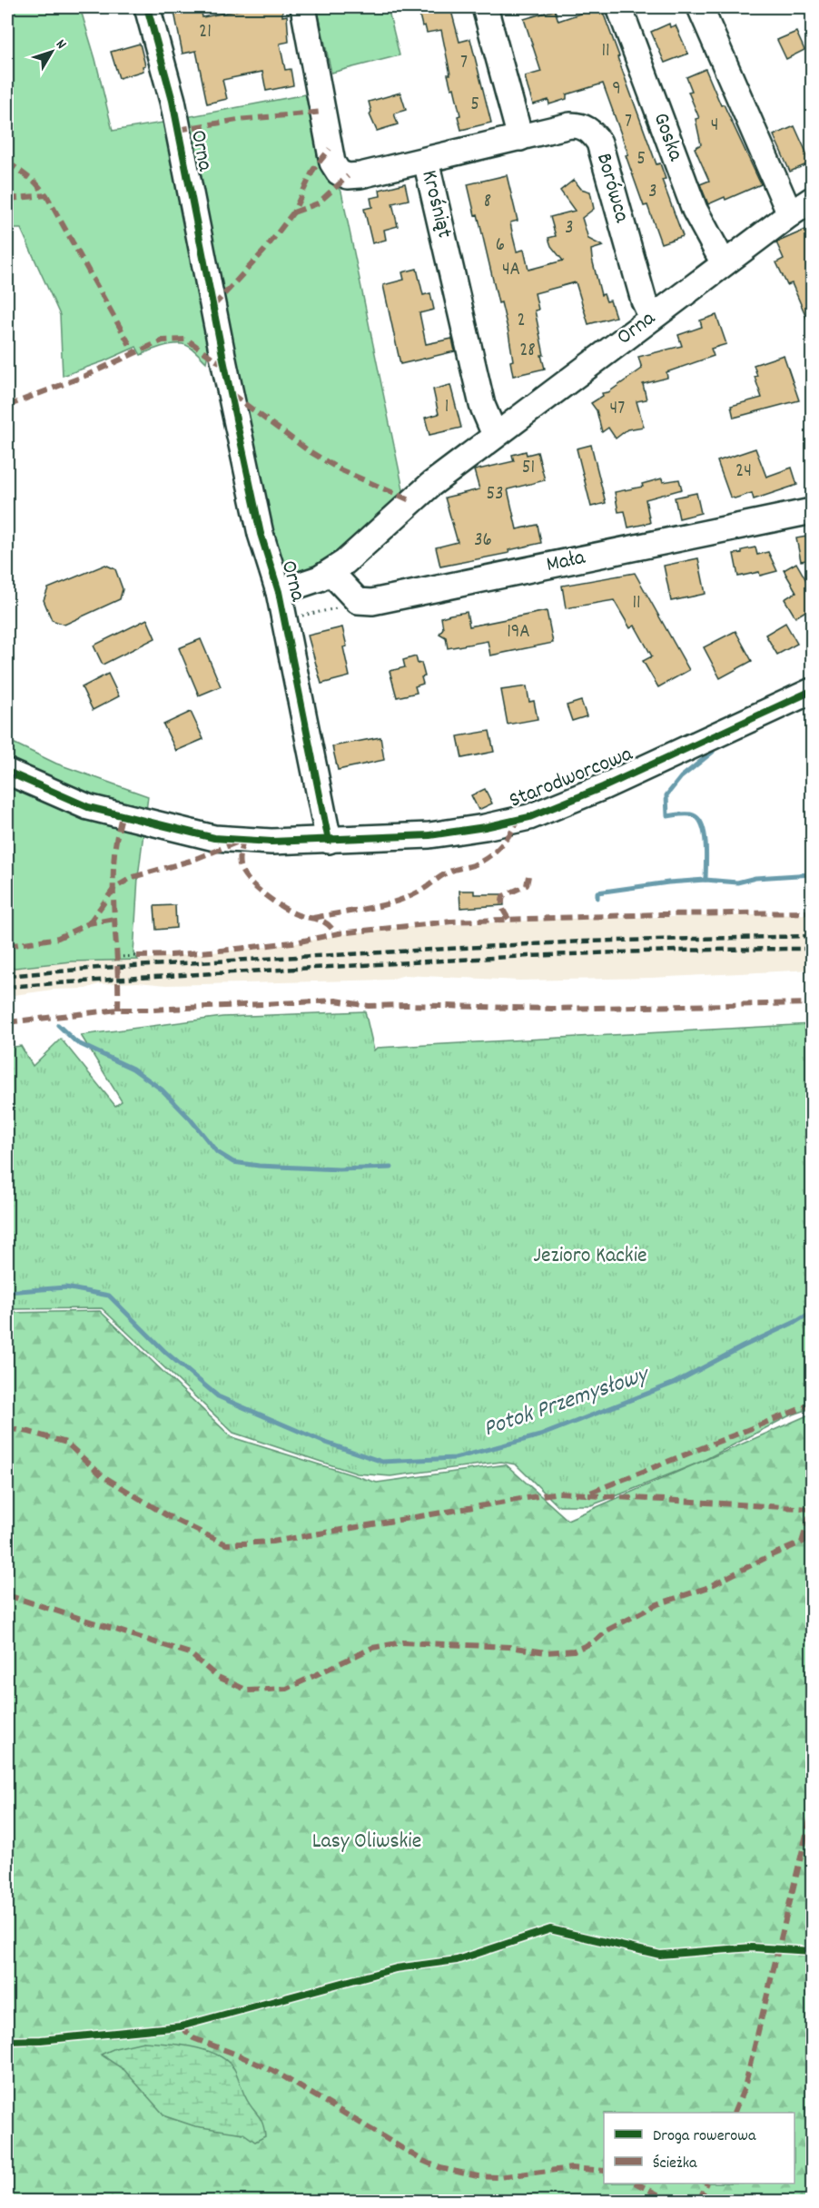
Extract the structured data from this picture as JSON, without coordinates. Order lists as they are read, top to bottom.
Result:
{
  "streets": {
    "street": [
      "Goska",
      "Orna",
      "Borówca",
      "Krośniąt",
      "Mała",
      "Starodworcowa"
    ]
  },
  "crossings": [
    ["Goska", "Orna"],
    ["Orna", "Borówca"],
    ["Orna", "Krośniąt"],
    ["Orna", "Starodworcowa"],
    ["Borówca", "Krośniąt"]
  ],
  "water": ["Potok Przemysłowy"],
  "parks": ["Jezioro Kackie", "Lasy Oliwskie"],
  "house_numbers": [
    "21",
    "11",
    "7",
    "9",
    "5",
    "7",
    "4",
    "5",
    "3",
    "8",
    "3",
    "6",
    "4A",
    "2",
    "28",
    "1",
    "47",
    "51",
    "24",
    "53",
    "36",
    "11",
    "19A"
  ],
  "legend": ["Droga rowerowa", "Ścieżka"],
  "north": "top right"
}
